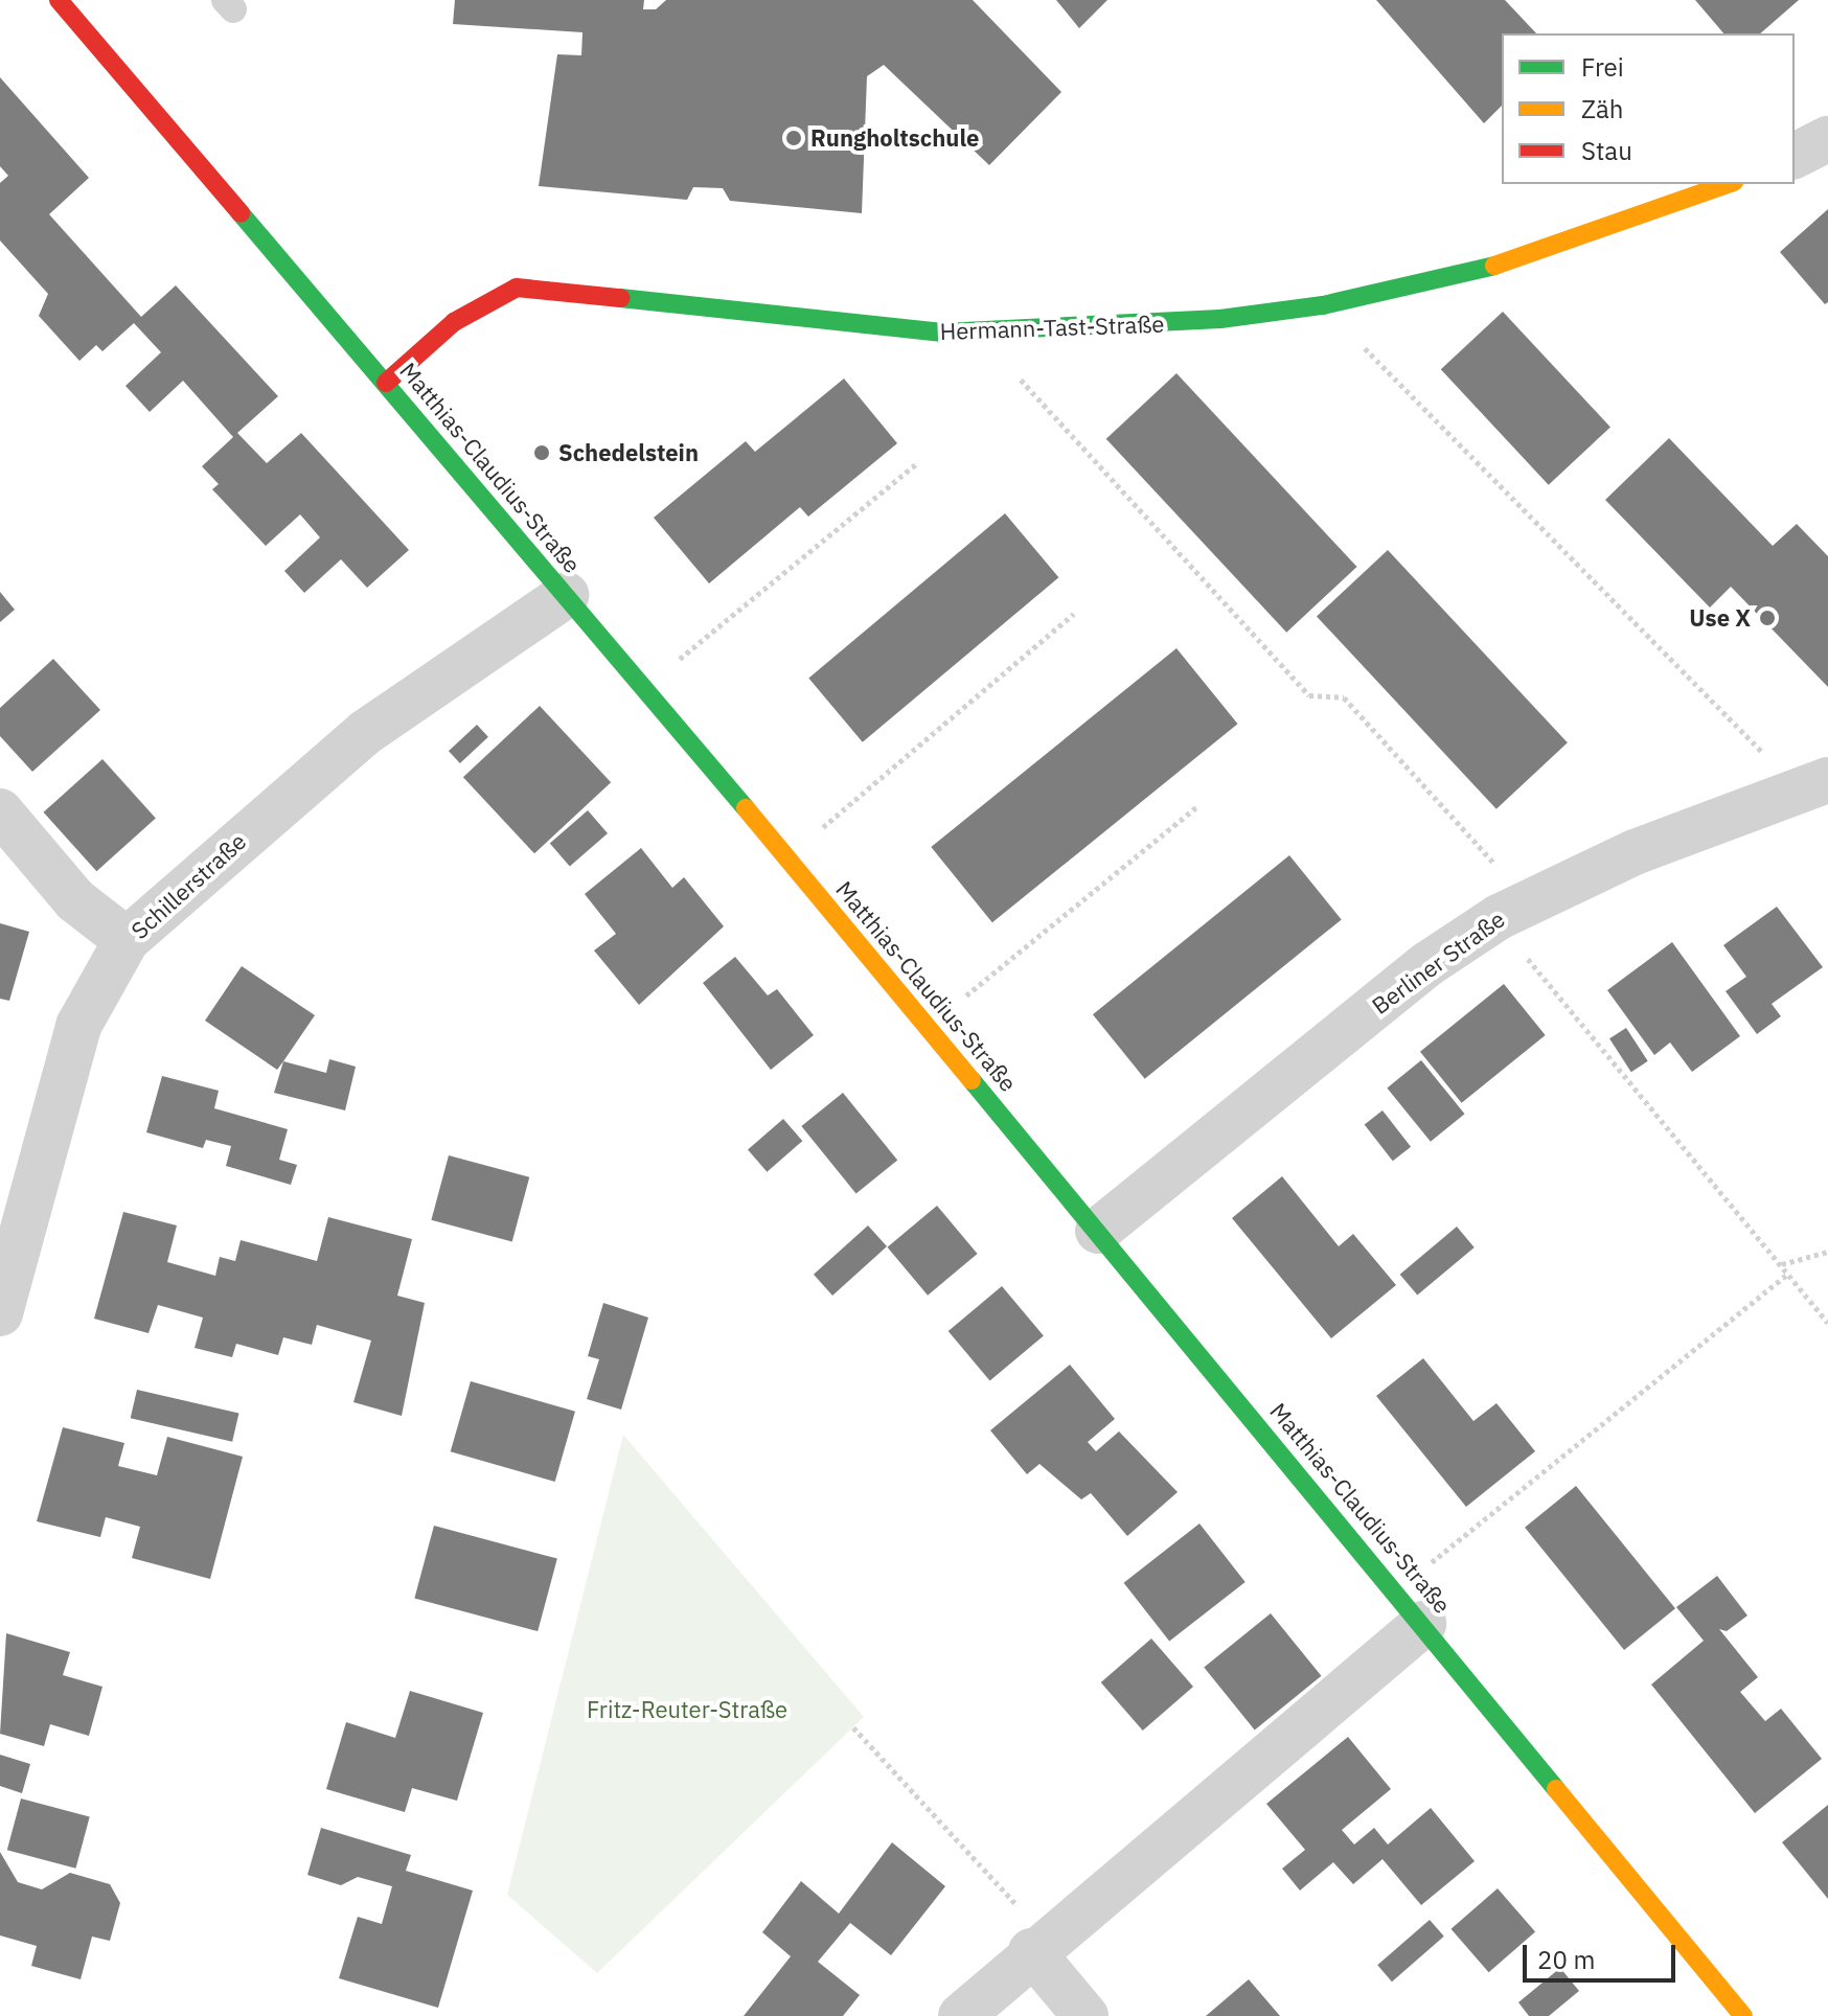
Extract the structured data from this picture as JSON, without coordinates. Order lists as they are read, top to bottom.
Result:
{
  "streets": {
    "street": [
      "Hermann-Tast-Straße",
      "Matthias-Claudius-Straße",
      "Schillerstraße",
      "Berliner Straße"
    ]
  },
  "crossings": [
    ["Hermann-Tast-Straße", "Matthias-Claudius-Straße"],
    ["Matthias-Claudius-Straße", "Schillerstraße"],
    ["Matthias-Claudius-Straße", "Berliner Straße"]
  ],
  "parks": ["Fritz-Reuter-Straße"],
  "places": ["Rungholtschule", "Schedelstein", "Use X"],
  "legend": ["Frei", "Zäh", "Stau"],
  "scale_bar": "20 m"
}
